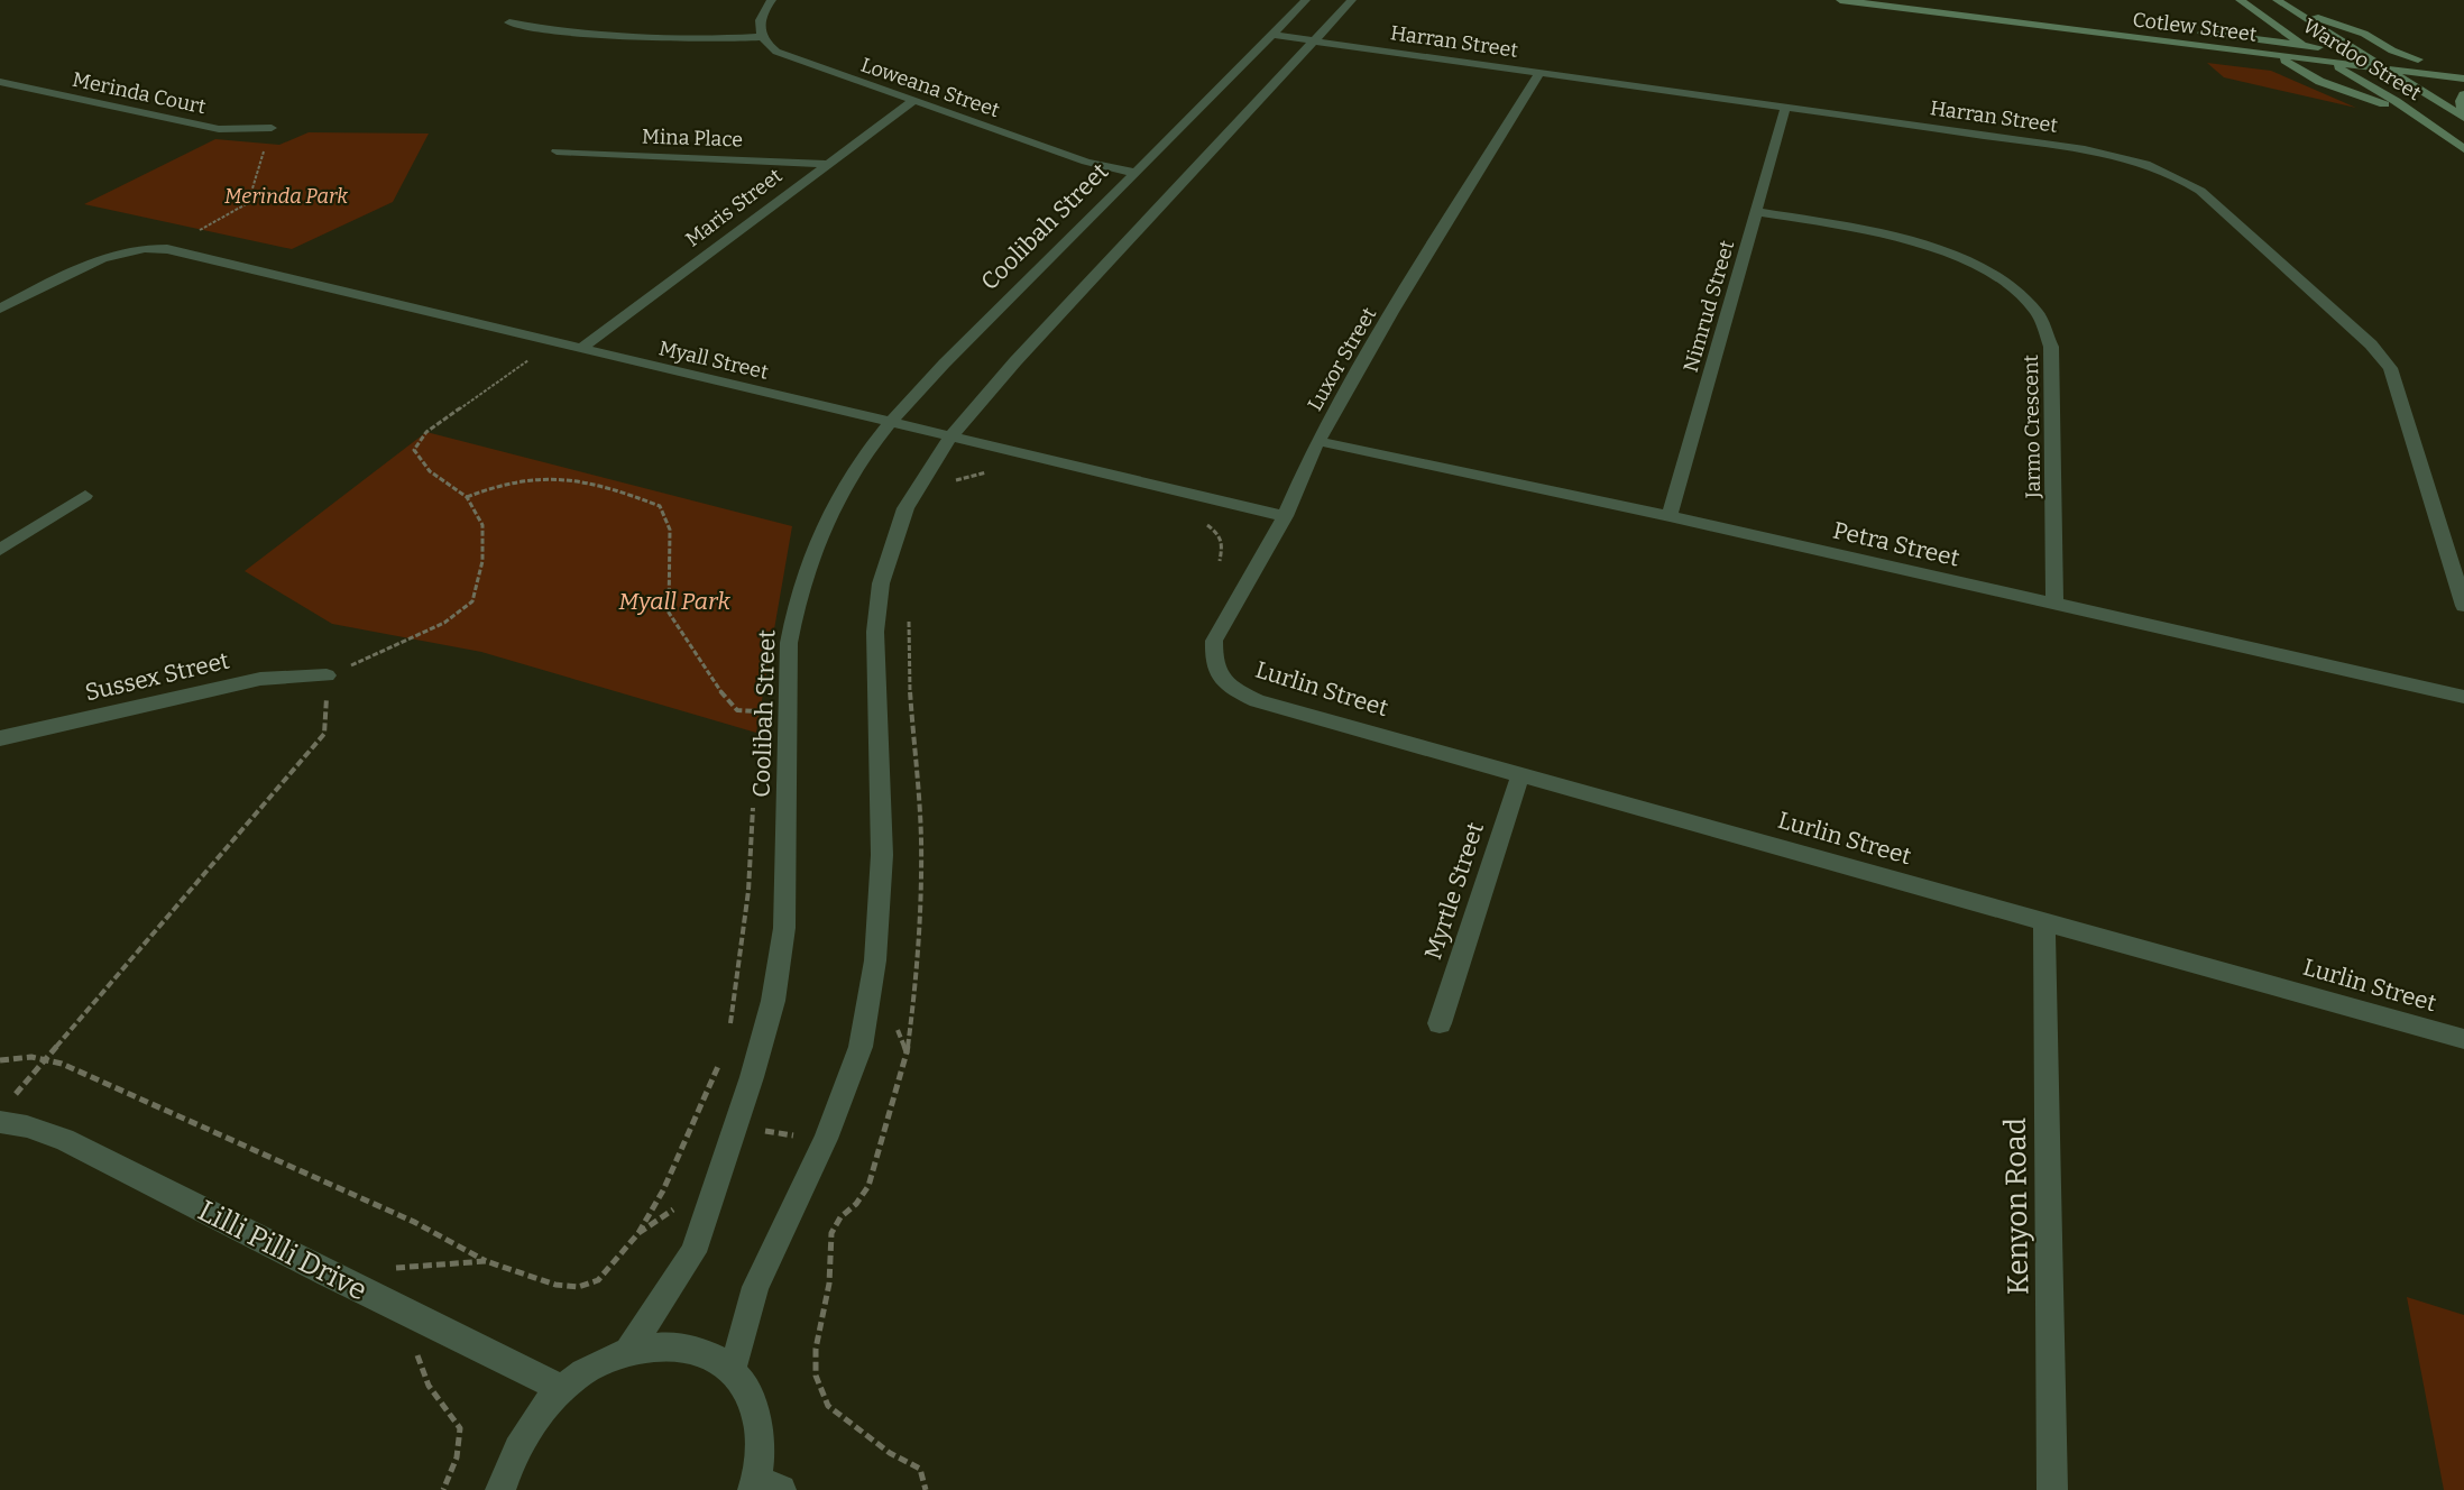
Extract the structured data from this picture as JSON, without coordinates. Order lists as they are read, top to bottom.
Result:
{
  "streets": {
    "main road": ["Cotlew Street", "Wardoo Street"],
    "street": [
      "Harran Street",
      "Loweana Street",
      "Merinda Court",
      "Mina Place",
      "Maris Street",
      "Coolibah Street",
      "Nimrud Street",
      "Luxor Street",
      "Myall Street",
      "Jarmo Crescent",
      "Petra Street",
      "Sussex Street",
      "Lurlin Street",
      "Myrtle Street",
      "Kenyon Road",
      "Lilli Pilli Drive"
    ]
  },
  "crossings": [
    ["Cotlew Street", "Wardoo Street"],
    ["Harran Street", "Coolibah Street"],
    ["Harran Street", "Nimrud Street"],
    ["Harran Street", "Luxor Street"],
    ["Loweana Street", "Maris Street"],
    ["Loweana Street", "Coolibah Street"],
    ["Mina Place", "Maris Street"],
    ["Maris Street", "Myall Street"],
    ["Coolibah Street", "Myall Street"],
    ["Nimrud Street", "Jarmo Crescent"],
    ["Nimrud Street", "Petra Street"],
    ["Luxor Street", "Myall Street"],
    ["Luxor Street", "Petra Street"],
    ["Luxor Street", "Lurlin Street"],
    ["Jarmo Crescent", "Petra Street"],
    ["Lurlin Street", "Myrtle Street"],
    ["Lurlin Street", "Kenyon Road"]
  ],
  "parks": ["Merinda Park", "Myall Park"]
}
